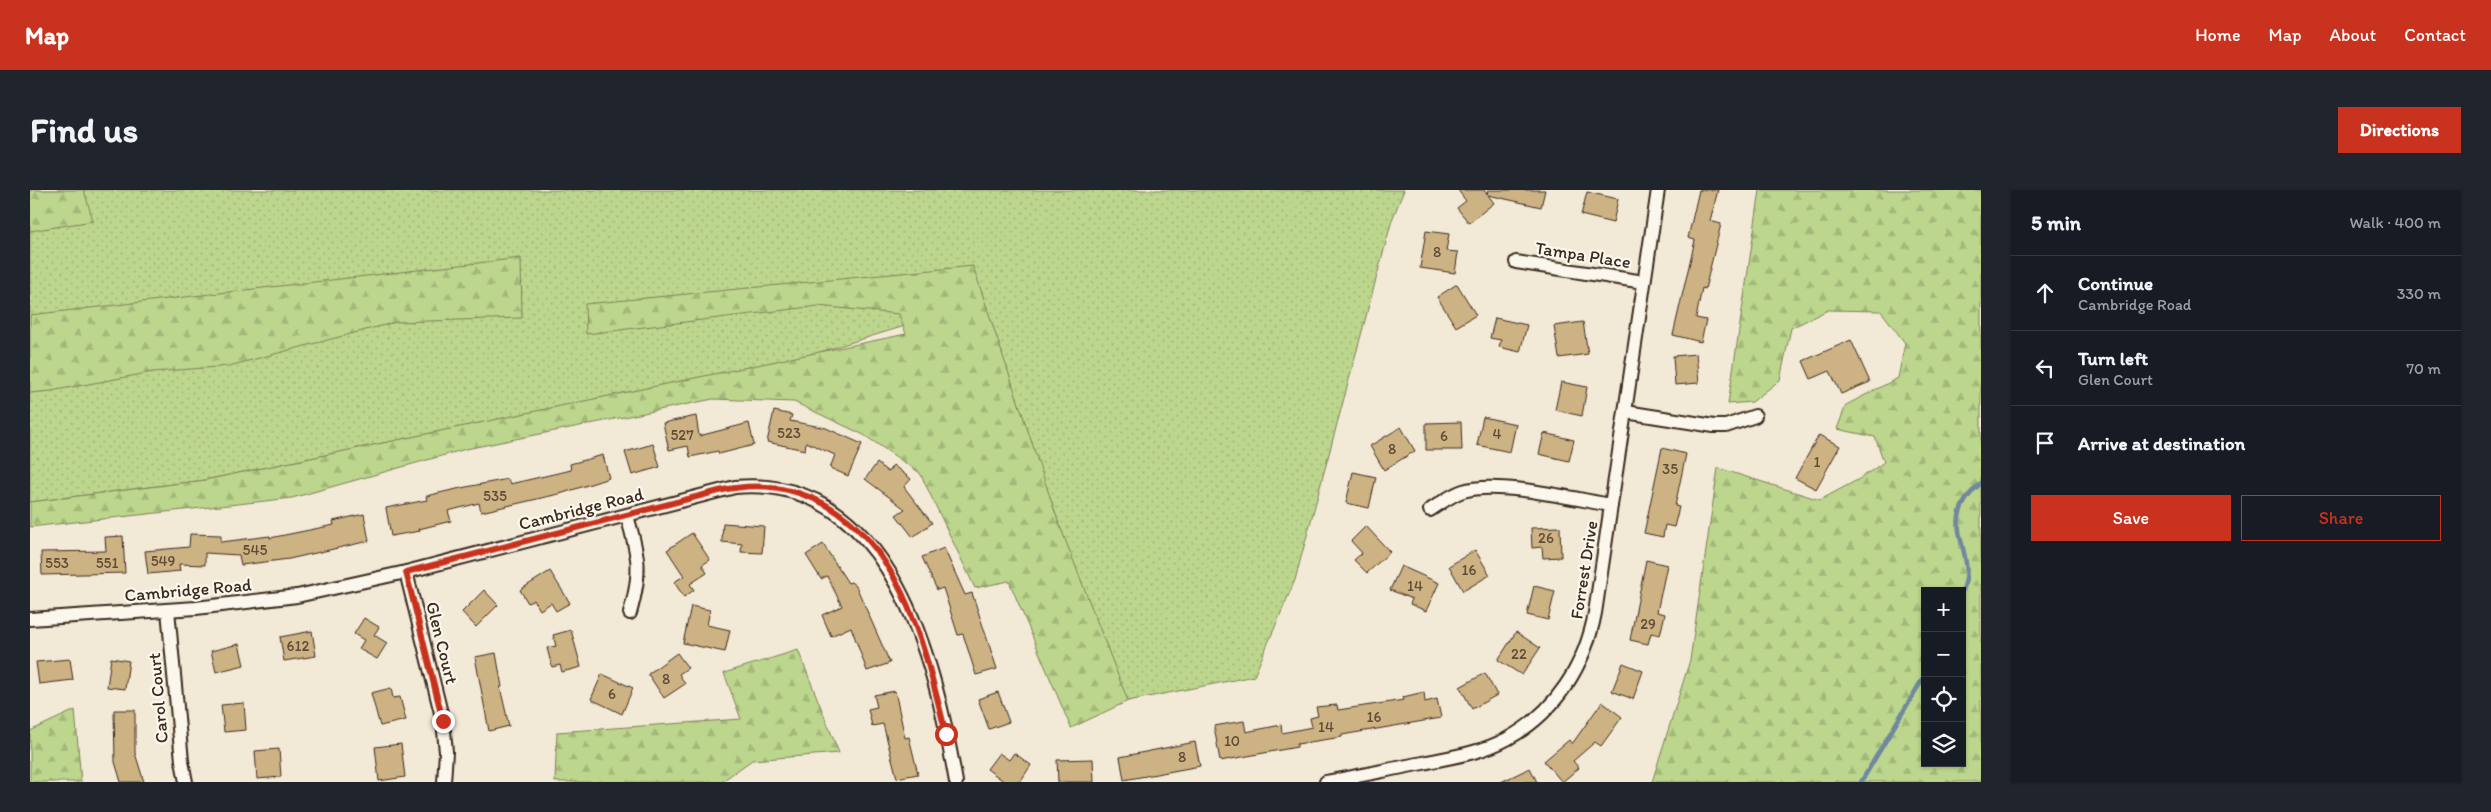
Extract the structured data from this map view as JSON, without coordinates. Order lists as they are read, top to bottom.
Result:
{
  "streets": {
    "street": [
      "Tampa Place",
      "Cambridge Road",
      "Forrest Drive",
      "Glen Court",
      "Carol Court"
    ]
  },
  "crossings": [
    ["Tampa Place", "Forrest Drive"],
    ["Cambridge Road", "Glen Court"],
    ["Cambridge Road", "Carol Court"]
  ],
  "house_numbers": [
    "8",
    "523",
    "4",
    "527",
    "6",
    "8",
    "1",
    "35",
    "535",
    "26",
    "545",
    "549",
    "553",
    "551",
    "16",
    "14",
    "29",
    "612",
    "22",
    "8",
    "6",
    "16",
    "14",
    "10",
    "8"
  ],
  "page": {
    "header": "Map",
    "nav": [
      "Home",
      "Map",
      "About",
      "Contact"
    ],
    "buttons": [
      "Directions",
      ["Save", "Share"]
    ],
    "title": "Find us",
    "heading": ["5 min", "Walk · 400 m"],
    "list": [
      ["Continue", "Cambridge Road", "330 m"],
      ["Turn left", "Glen Court", "70 m"],
      "Arrive at destination"
    ],
    "map_buttons": ["+", "−"]
  }
}
